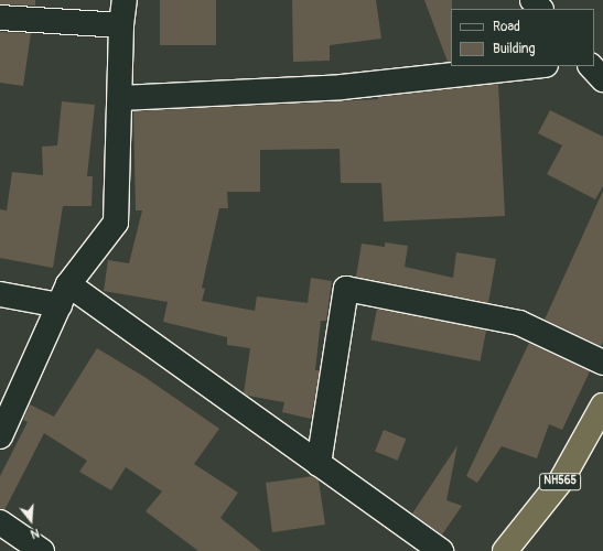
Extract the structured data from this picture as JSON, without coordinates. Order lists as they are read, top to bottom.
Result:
{
  "streets": {
    "highway": ["NH565"]
  },
  "legend": ["Road", "Building"],
  "north": "bottom"
}
